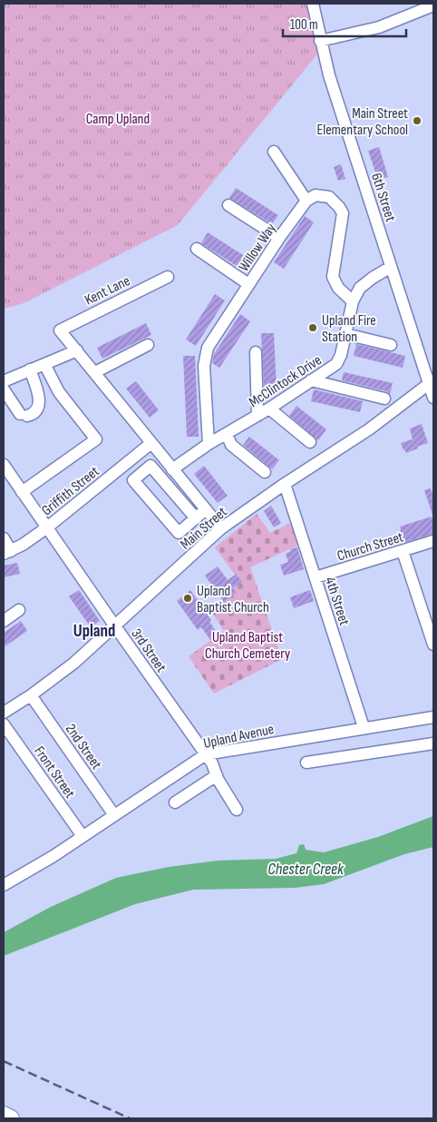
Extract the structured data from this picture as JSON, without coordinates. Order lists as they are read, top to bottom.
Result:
{
  "streets": {
    "street": [
      "6th Street",
      "Willow Way",
      "Kent Lane",
      "McClintock Drive",
      "Griffith Street",
      "Main Street",
      "Church Street",
      "4th Street",
      "3rd Street",
      "Upland Avenue",
      "2nd Street",
      "Front Street"
    ]
  },
  "crossings": [
    ["6th Street", "McClintock Drive"],
    ["6th Street", "Main Street"],
    ["Willow Way", "McClintock Drive"],
    ["Griffith Street", "3rd Street"],
    ["Main Street", "4th Street"],
    ["Main Street", "3rd Street"],
    ["Main Street", "2nd Street"],
    ["Church Street", "4th Street"],
    ["4th Street", "Upland Avenue"],
    ["3rd Street", "Upland Avenue"],
    ["Upland Avenue", "2nd Street"],
    ["Upland Avenue", "Front Street"]
  ],
  "districts": ["Upland"],
  "water": ["Chester Creek"],
  "parks": ["Camp Upland", "Upland Baptist Church Cemetery"],
  "places": ["Main Street Elementary School", "Upland Fire Station", "Upland Baptist Church"],
  "scale_bar": "100 m"
}
